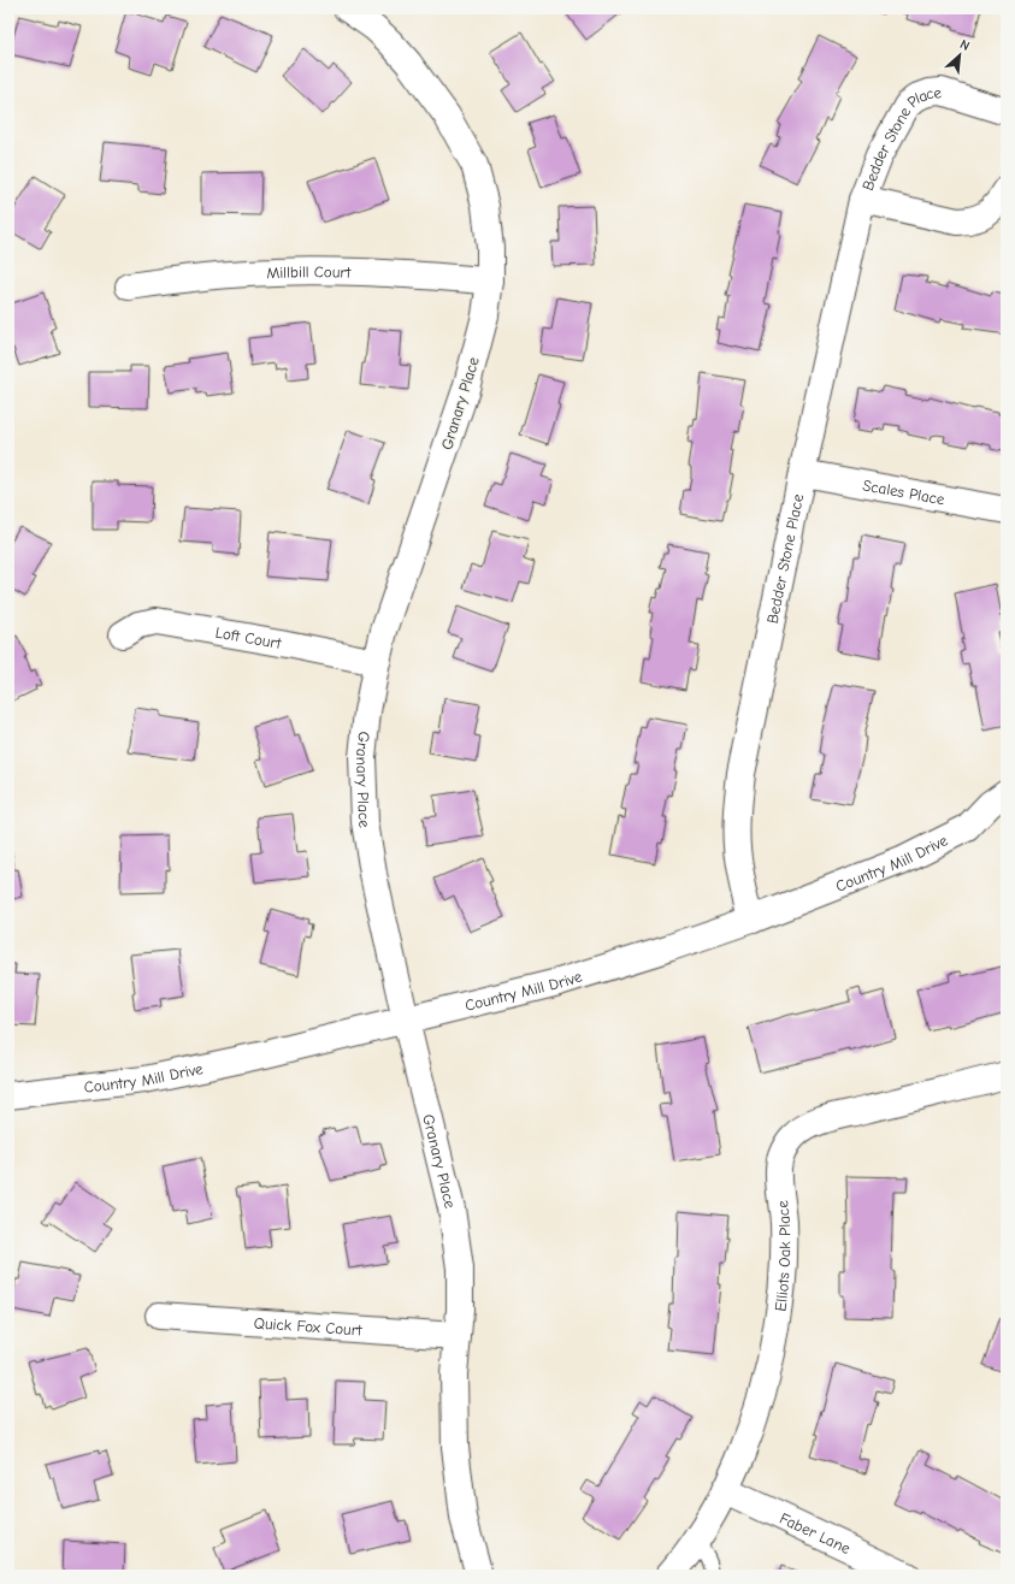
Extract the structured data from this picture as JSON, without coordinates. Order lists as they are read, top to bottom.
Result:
{
  "streets": {
    "street": [
      "Bedder Stone Place",
      "Millbill Court",
      "Granary Place",
      "Scales Place",
      "Loft Court",
      "Country Mill Drive",
      "Elliots Oak Place",
      "Quick Fox Court",
      "Faber Lane"
    ]
  },
  "crossings": [
    ["Bedder Stone Place", "Scales Place"],
    ["Bedder Stone Place", "Country Mill Drive"],
    ["Millbill Court", "Granary Place"],
    ["Granary Place", "Loft Court"],
    ["Granary Place", "Country Mill Drive"],
    ["Granary Place", "Quick Fox Court"],
    ["Elliots Oak Place", "Faber Lane"]
  ],
  "north": "top right"
}
